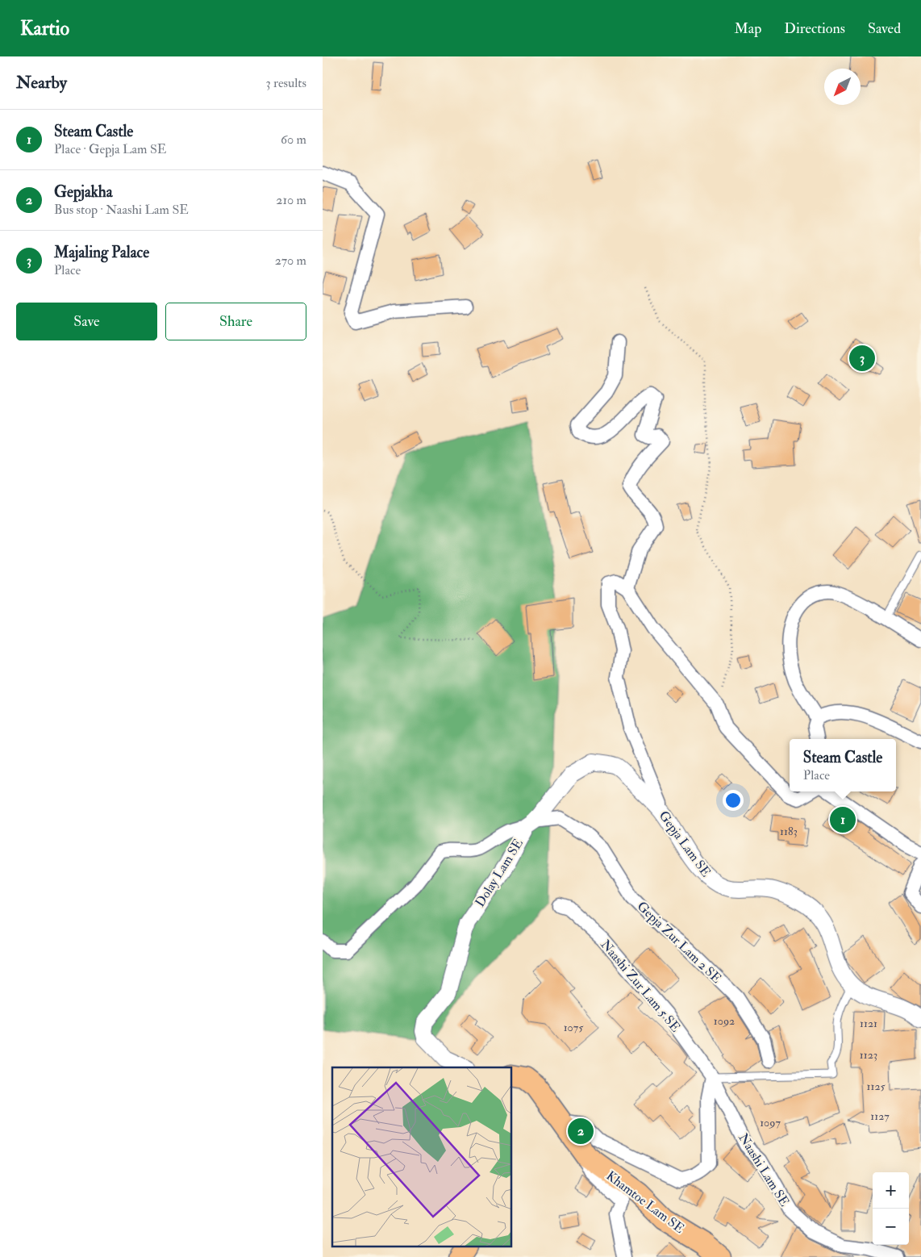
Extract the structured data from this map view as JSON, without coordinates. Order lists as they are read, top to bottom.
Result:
{
  "streets": {
    "main road": ["Khamtoe Lam SE"],
    "street": [
      "Gepja Lam SE",
      "Dolay Lam SE",
      "Gepja Zur Lam 2 SE",
      "Naashi Zur Lam 5 SE",
      "Naashi Lam SE"
    ]
  },
  "crossings": [
    ["Gepja Lam SE", "Dolay Lam SE"],
    ["Gepja Lam SE", "Gepja Zur Lam 2 SE"],
    ["Dolay Lam SE", "Gepja Zur Lam 2 SE"],
    ["Naashi Zur Lam 5 SE", "Naashi Lam SE"]
  ],
  "house_numbers": [
    "1183",
    "1092",
    "1121",
    "1075",
    "1123",
    "1125",
    "1127",
    "1097"
  ],
  "north": "bottom left",
  "page": {
    "header": "Kartio",
    "nav": ["Map", "Directions", "Saved"],
    "heading": ["Nearby", "3 results"],
    "list": [
      {
        "mark": "1",
        "name": "Steam Castle",
        "note": "Place · Gepja Lam SE",
        "value": "60 m"
      },
      {
        "mark": "2",
        "name": "Gepjakha",
        "note": "Bus stop · Naashi Lam SE",
        "value": "210 m"
      },
      {
        "mark": "3",
        "name": "Majaling Palace",
        "note": "Place",
        "value": "270 m"
      }
    ],
    "buttons": ["Save", "Share"],
    "pins": ["3", "1", "2"],
    "popup": ["Steam Castle", "Place"],
    "map_buttons": ["+", "−"]
  }
}
